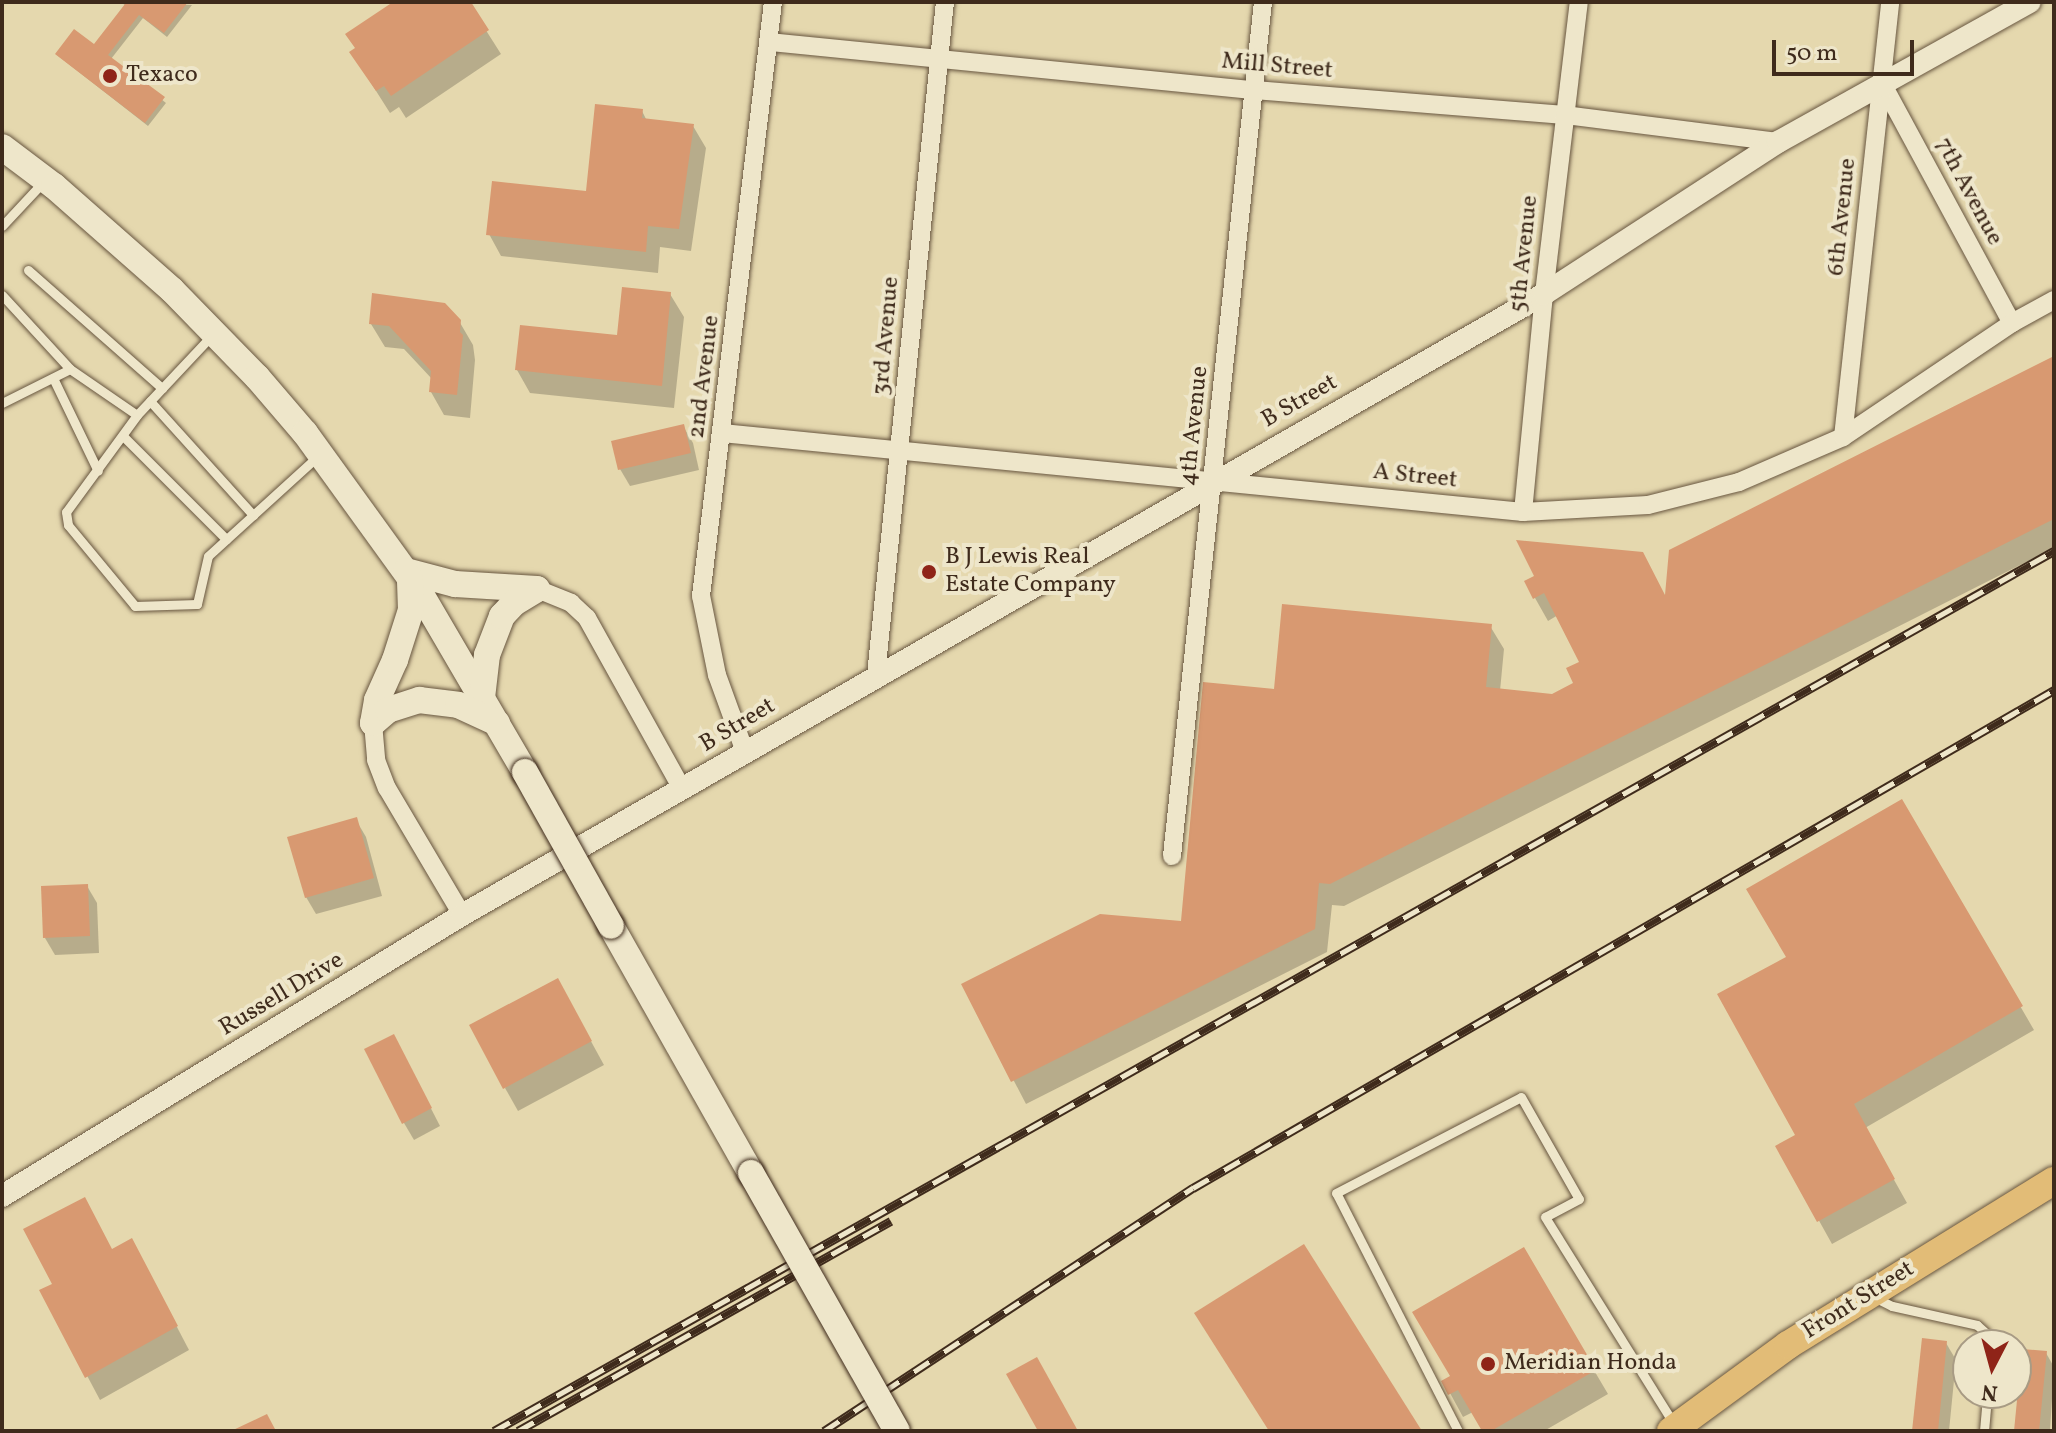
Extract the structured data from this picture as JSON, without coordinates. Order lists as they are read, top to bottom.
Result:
{
  "streets": {
    "main road": ["Front Street"],
    "street": [
      "Mill Street",
      "7th Avenue",
      "6th Avenue",
      "5th Avenue",
      "3rd Avenue",
      "2nd Avenue",
      "B Street",
      "4th Avenue",
      "A Street",
      "Russell Drive"
    ]
  },
  "crossings": [
    ["Mill Street", "5th Avenue"],
    ["Mill Street", "3rd Avenue"],
    ["Mill Street", "2nd Avenue"],
    ["Mill Street", "B Street"],
    ["Mill Street", "4th Avenue"],
    ["7th Avenue", "6th Avenue"],
    ["7th Avenue", "B Street"],
    ["7th Avenue", "A Street"],
    ["6th Avenue", "B Street"],
    ["6th Avenue", "A Street"],
    ["5th Avenue", "B Street"],
    ["5th Avenue", "A Street"],
    ["3rd Avenue", "B Street"],
    ["3rd Avenue", "A Street"],
    ["2nd Avenue", "B Street"],
    ["2nd Avenue", "A Street"],
    ["B Street", "4th Avenue"],
    ["B Street", "A Street"],
    ["B Street", "Russell Drive"],
    ["4th Avenue", "A Street"]
  ],
  "places": ["Texaco", "B J Lewis Real Estate Company", "Meridian Honda"],
  "scale_bar": "50 m",
  "north": "bottom"
}
